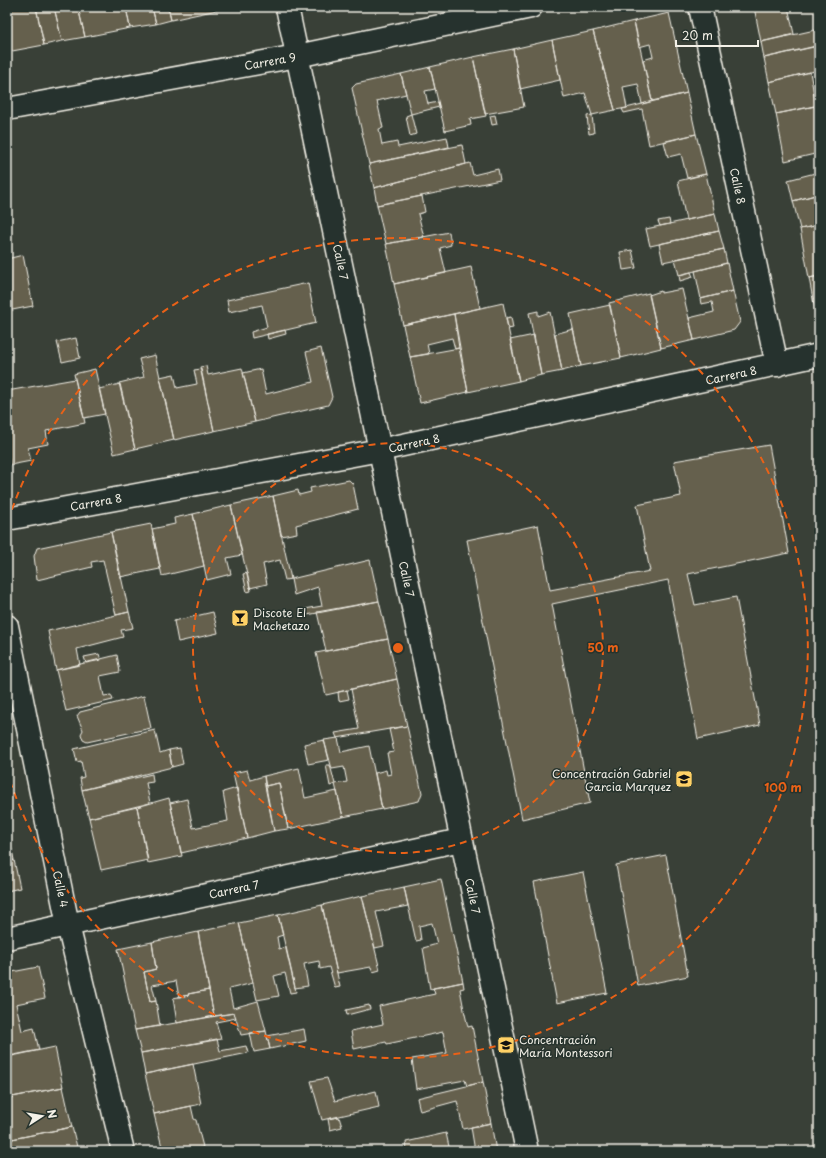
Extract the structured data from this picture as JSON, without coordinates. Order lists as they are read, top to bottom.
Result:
{
  "streets": {
    "street": [
      "Carrera 9",
      "Calle 8",
      "Calle 7",
      "Carrera 8",
      "Calle 4",
      "Carrera 7"
    ]
  },
  "crossings": [
    ["Carrera 9", "Calle 7"],
    ["Calle 8", "Carrera 8"],
    ["Calle 7", "Carrera 8"],
    ["Calle 7", "Carrera 7"],
    ["Calle 4", "Carrera 7"]
  ],
  "places": {
    "bar": ["Discote El Machetazo"],
    "school or university": ["Concentración Gabriel Garcia Marquez", "Concentración María Montessori"]
  },
  "scale_bar": "20 m",
  "north": "right",
  "rings": ["50 m", "100 m"]
}
